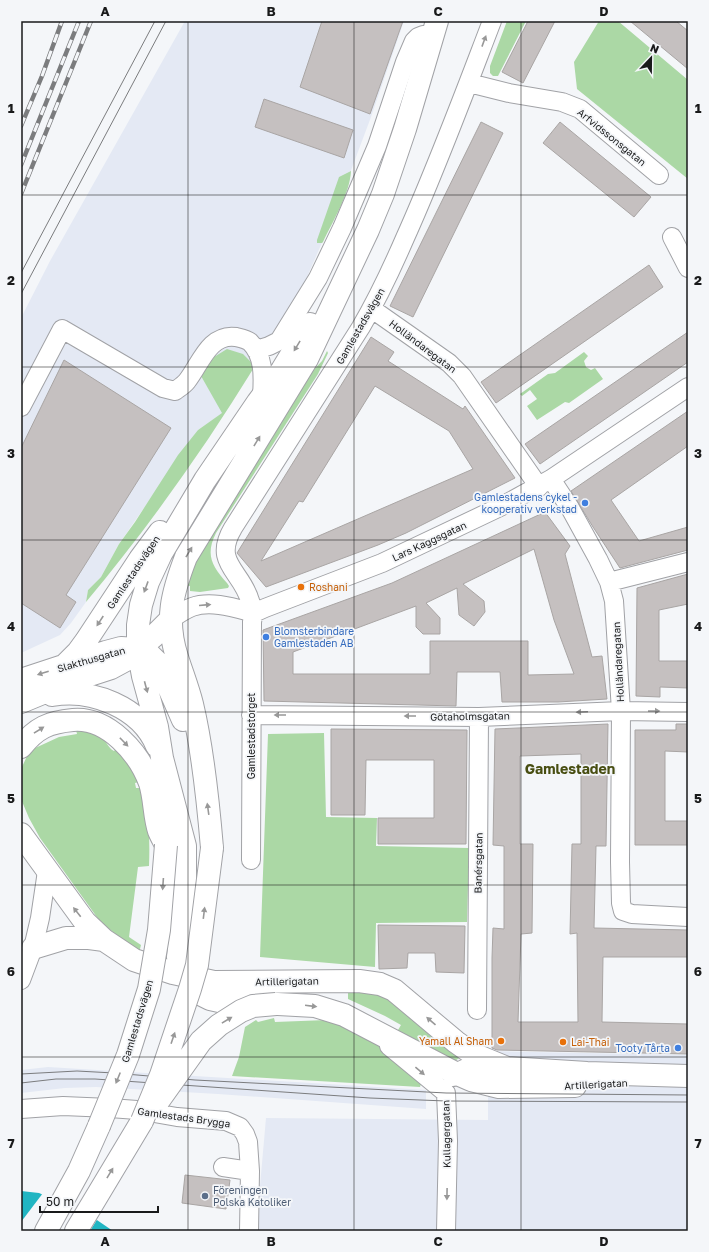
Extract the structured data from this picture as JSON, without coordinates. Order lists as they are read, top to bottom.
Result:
{
  "streets": {
    "main road": ["Gamlestadsvägen", "Slakthusgatan", "Artillerigatan"],
    "street": [
      "Arfvidssonsgatan",
      "Holländaregatan",
      "Lars Kaggsgatan",
      "Götaholmsgatan",
      "Gamlestadstorget",
      "Banérsgatan",
      "Gamlestads Brygga",
      "Kullagergatan"
    ]
  },
  "crossings": [
    ["Arfvidssonsgatan", "Gamlestadsvägen"],
    ["Gamlestadsvägen", "Holländaregatan"],
    ["Gamlestadsvägen", "Lars Kaggsgatan"],
    ["Gamlestadsvägen", "Slakthusgatan"],
    ["Gamlestadsvägen", "Gamlestadstorget"],
    ["Gamlestadsvägen", "Artillerigatan"],
    ["Holländaregatan", "Lars Kaggsgatan"],
    ["Holländaregatan", "Götaholmsgatan"],
    ["Lars Kaggsgatan", "Gamlestadstorget"],
    ["Götaholmsgatan", "Gamlestadstorget"],
    ["Götaholmsgatan", "Banérsgatan"],
    ["Artillerigatan", "Kullagergatan"]
  ],
  "one_way": ["Kullagergatan"],
  "districts": ["Gamlestaden"],
  "places": [
    "Gamlestadens cykel - kooperativ verkstad",
    "Roshani",
    "Blomsterbindare Gamlestaden AB",
    "Yamall Al Sham",
    "Lai-Thai",
    "Tooty Tårta",
    "Föreningen Polska Katoliker"
  ],
  "scale_bar": "50 m",
  "north": "top",
  "grid": {
    "columns": [
      "A",
      "B",
      "C",
      "D"
    ],
    "rows": [
      "1",
      "2",
      "3",
      "4",
      "5",
      "6",
      "7"
    ]
  }
}
